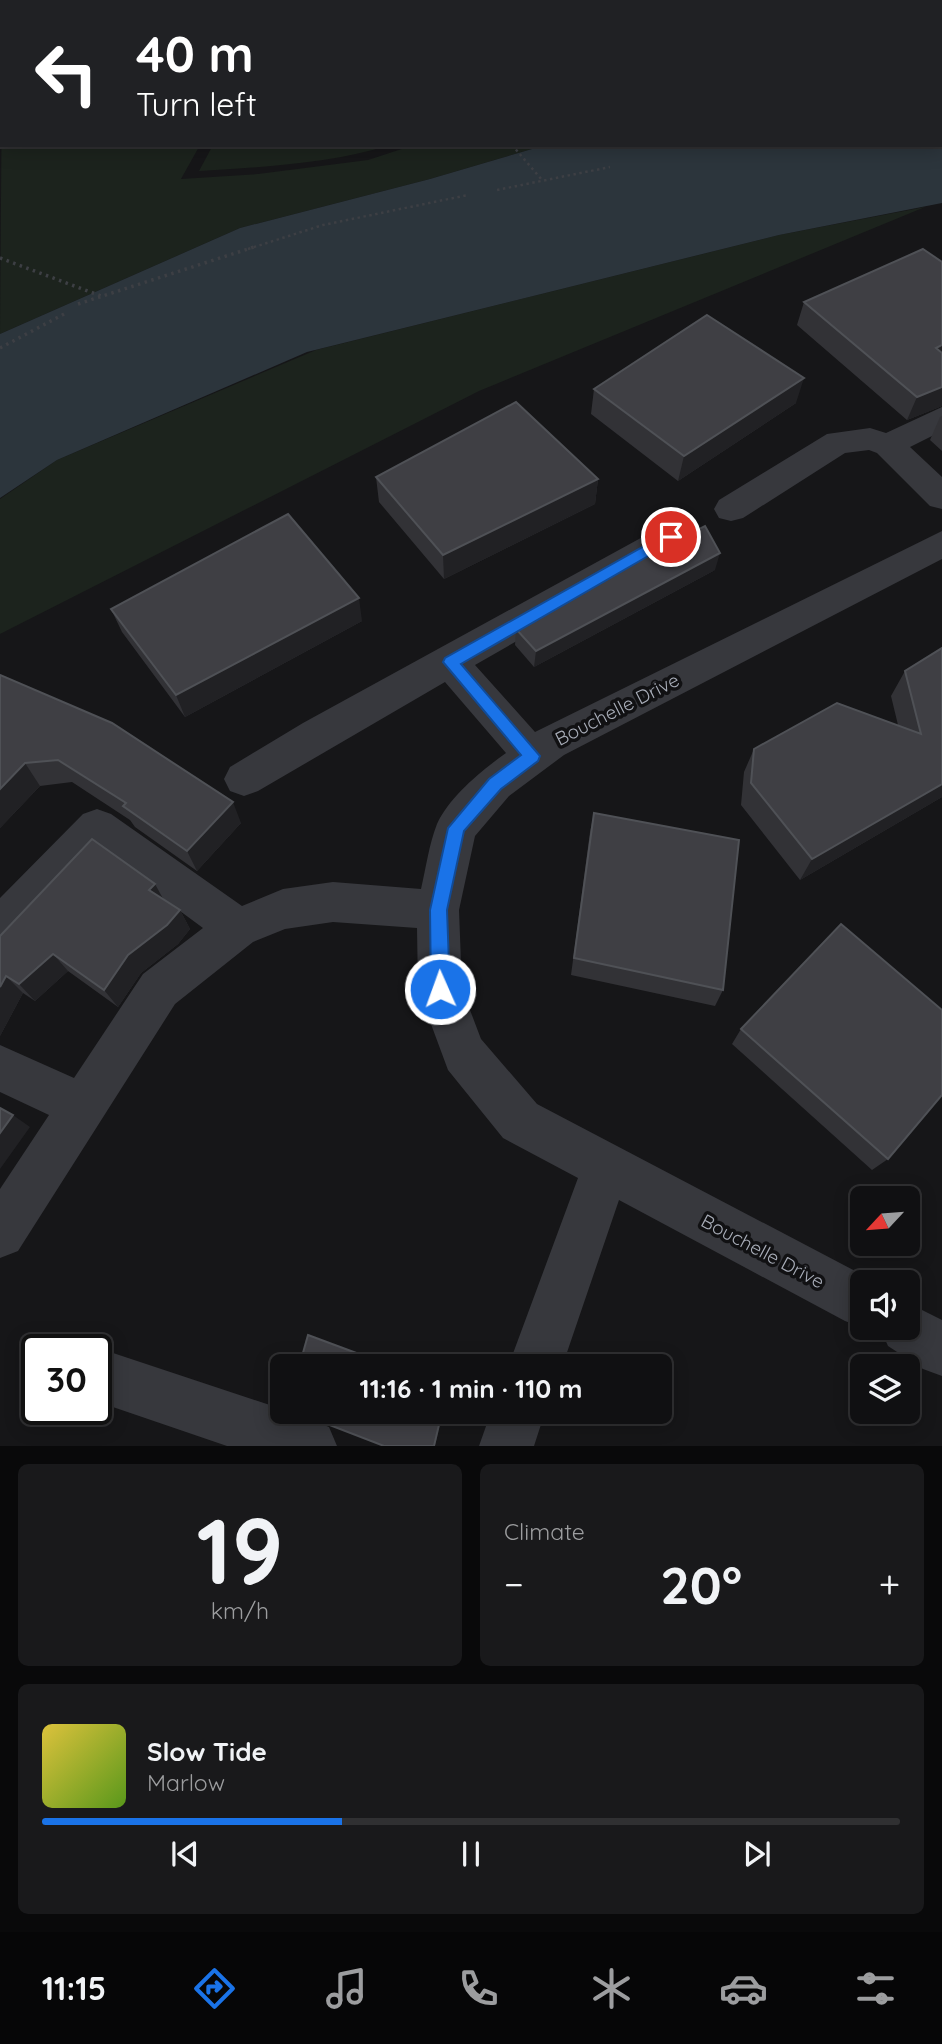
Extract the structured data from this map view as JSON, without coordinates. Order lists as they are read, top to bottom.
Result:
{
  "streets": {
    "street": ["Bouchelle Drive"]
  },
  "north": "bottom left",
  "page": {
    "turn": ["40 m", "Turn left"],
    "limit": "30",
    "trip": "11:16 · 1 min · 110 m",
    "tile": [
      ["19", "km/h"],
      "Climate"
    ],
    "heat": ["−", "20°", "+"],
    "song": ["Slow Tide", "Marlow"],
    "tabs": "11:15"
  }
}
